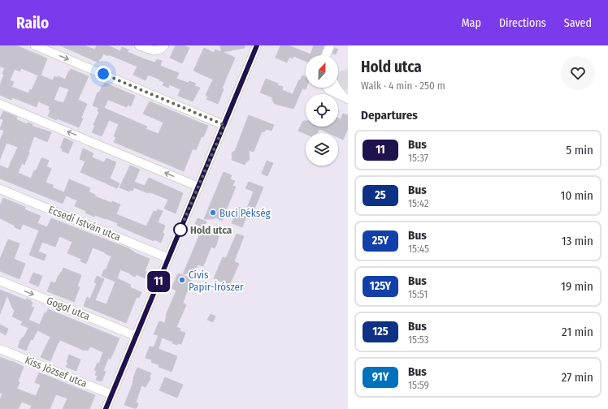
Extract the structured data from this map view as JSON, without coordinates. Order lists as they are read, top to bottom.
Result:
{
  "streets": {
    "street": ["Ecsedi István utca", "Gogol utca", "Kiss József utca"]
  },
  "one_way": ["Gogol utca"],
  "places": ["Buci Pékség", "Hold utca", "Cívis Papír-Írószer"],
  "lines": ["bus line 11"],
  "north": "top",
  "page": {
    "header": "Railo",
    "nav": ["Map", "Directions", "Saved"],
    "on_map": "11",
    "heading": [
      ["Hold utca", "Walk · 4 min · 250 m"],
      "Departures"
    ],
    "list": [
      {
        "mark": "11",
        "name": "Bus",
        "note": "15:37",
        "value": "5 min"
      },
      {
        "mark": "25",
        "name": "Bus",
        "note": "15:42",
        "value": "10 min"
      },
      {
        "mark": "25Y",
        "name": "Bus",
        "note": "15:45",
        "value": "13 min"
      },
      {
        "mark": "125Y",
        "name": "Bus",
        "note": "15:51",
        "value": "19 min"
      },
      {
        "mark": "125",
        "name": "Bus",
        "note": "15:53",
        "value": "21 min"
      },
      {
        "mark": "91Y",
        "name": "Bus",
        "note": "15:59",
        "value": "27 min"
      }
    ]
  }
}
